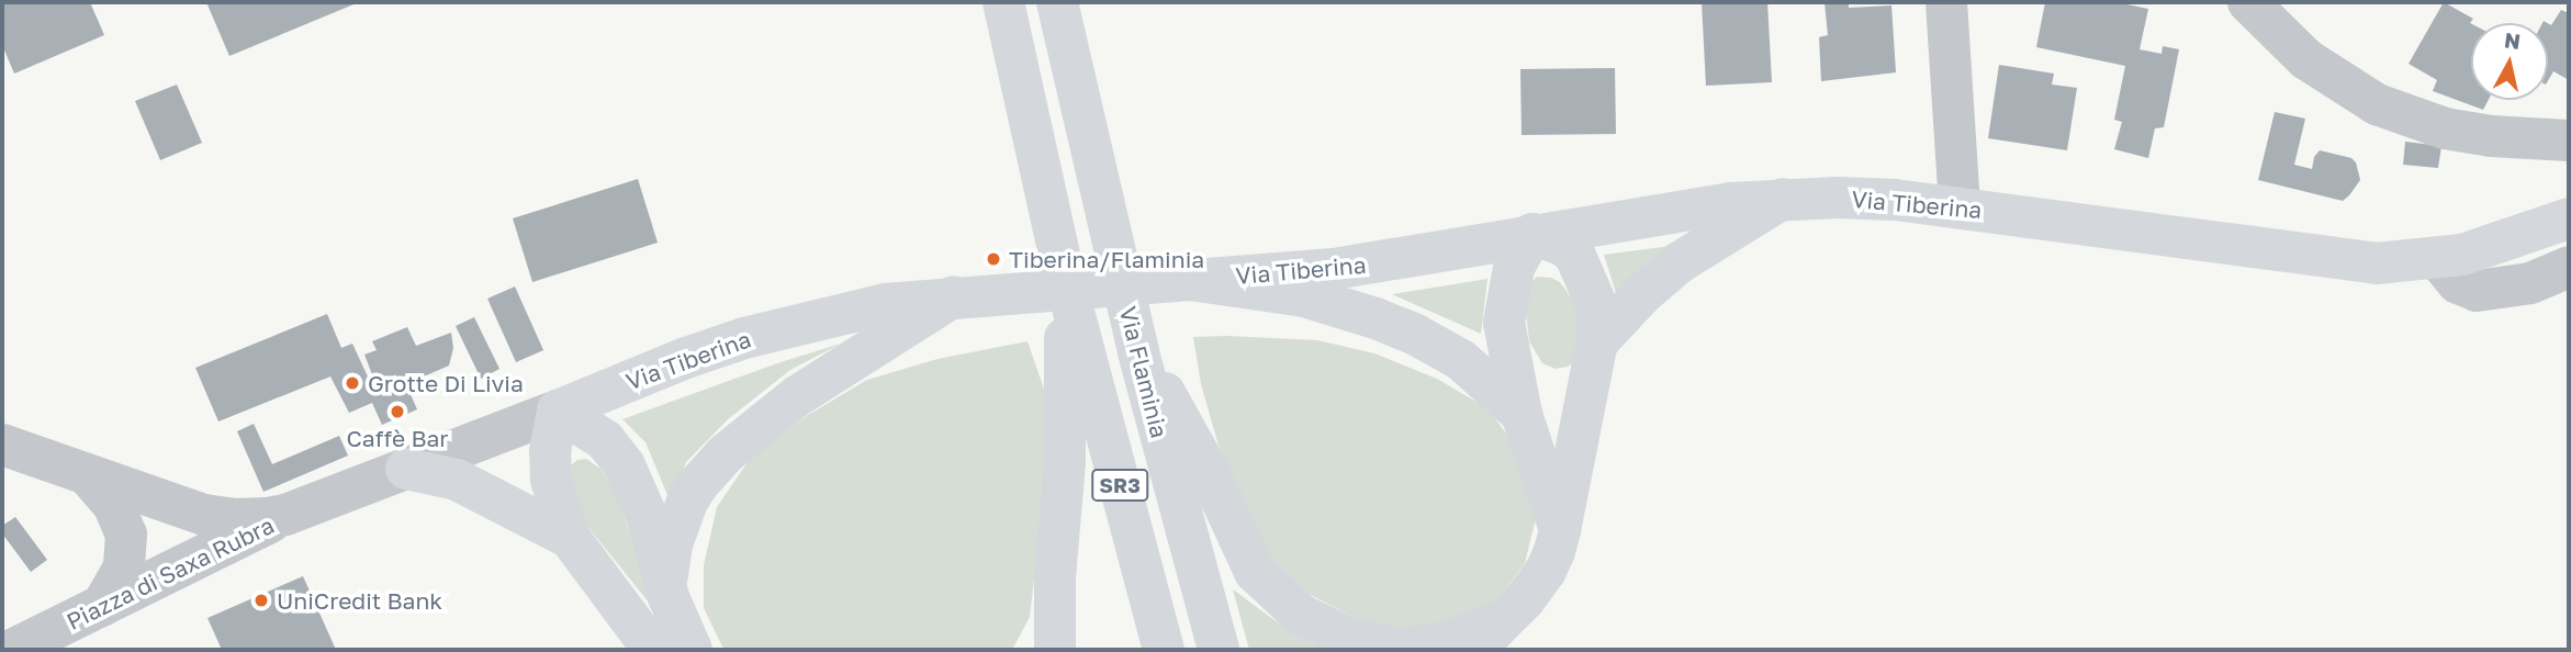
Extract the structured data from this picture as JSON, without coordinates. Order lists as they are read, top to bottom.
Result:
{
  "streets": {
    "main road": ["Via Tiberina", "Via Flaminia", "SR3"],
    "street": ["Piazza di Saxa Rubra"]
  },
  "crossings": [
    ["Via Tiberina", "Piazza di Saxa Rubra"]
  ],
  "places": [
    "Tiberina/Flaminia",
    "Grotte Di Livia",
    "Caffè Bar",
    "UniCredit Bank"
  ],
  "north": "top"
}
